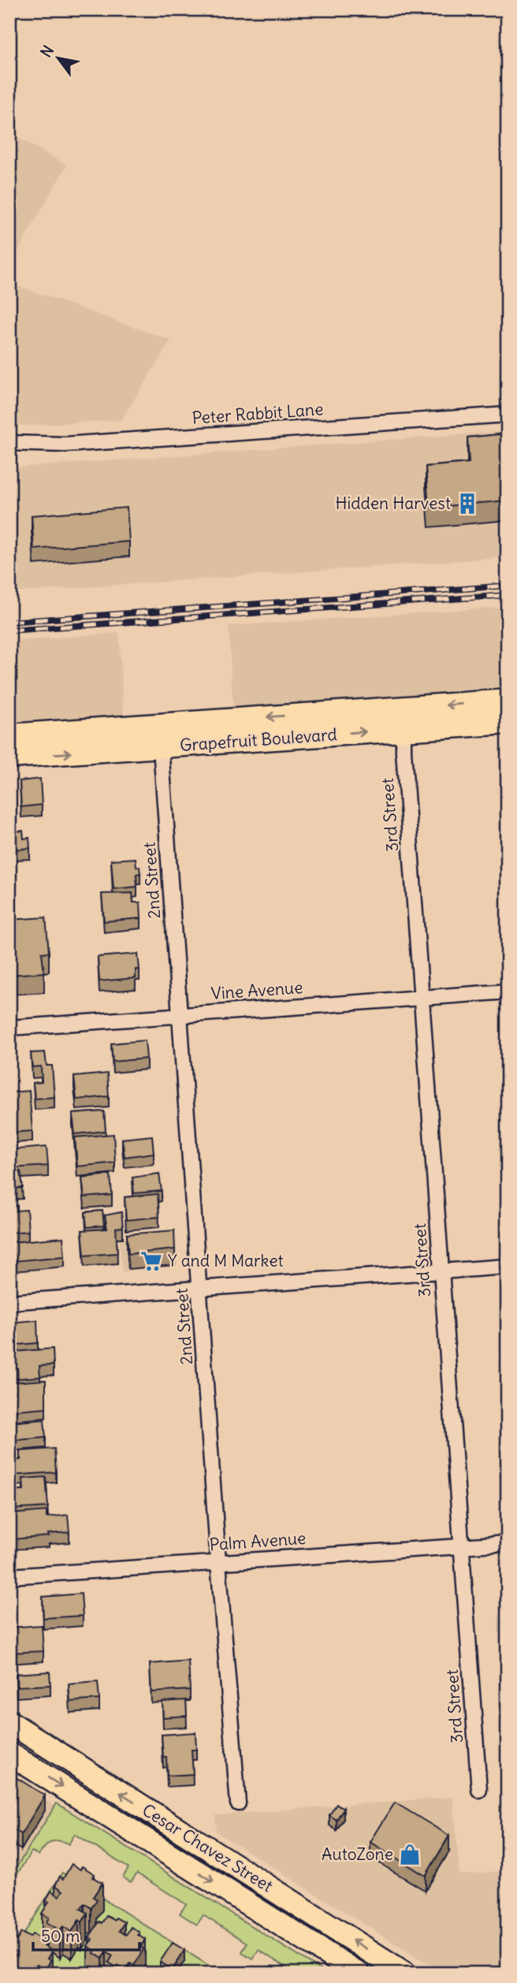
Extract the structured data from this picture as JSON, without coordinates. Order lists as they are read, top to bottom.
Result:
{
  "streets": {
    "main road": ["Grapefruit Boulevard", "Cesar Chavez Street"],
    "street": [
      "Peter Rabbit Lane",
      "3rd Street",
      "2nd Street",
      "Vine Avenue",
      "Palm Avenue"
    ]
  },
  "crossings": [
    ["Grapefruit Boulevard", "3rd Street"],
    ["Grapefruit Boulevard", "2nd Street"],
    ["3rd Street", "Vine Avenue"],
    ["3rd Street", "Palm Avenue"],
    ["2nd Street", "Vine Avenue"],
    ["2nd Street", "Palm Avenue"]
  ],
  "places": {
    "building": ["Hidden Harvest"],
    "supermarket": ["Y and M Market"],
    "shop": ["AutoZone"]
  },
  "scale_bar": "50 m",
  "north": "top left"
}
